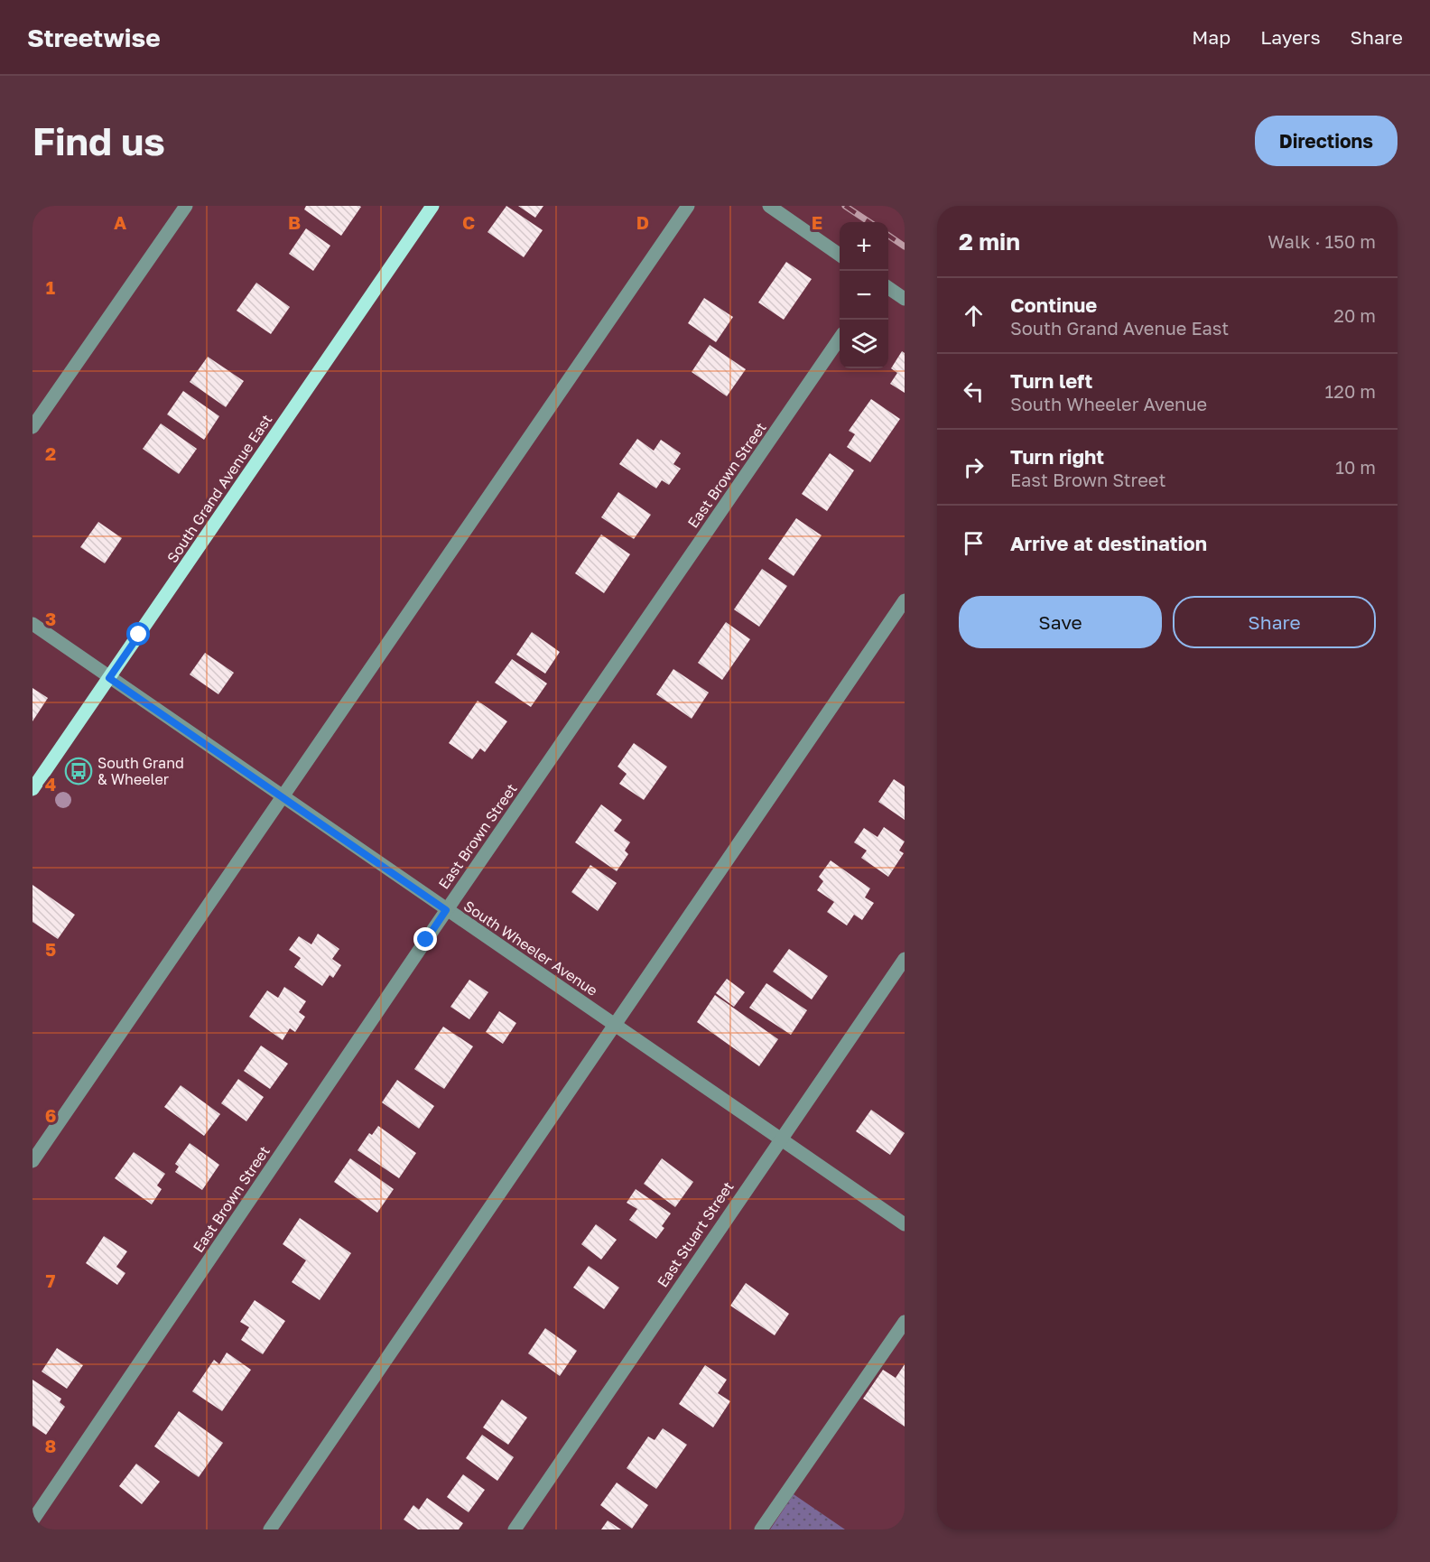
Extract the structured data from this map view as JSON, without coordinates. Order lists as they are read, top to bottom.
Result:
{
  "streets": {
    "main road": ["South Grand Avenue East"],
    "street": ["East Brown Street", "South Wheeler Avenue", "East Stuart Street"]
  },
  "crossings": [
    ["East Brown Street", "South Wheeler Avenue"],
    ["South Grand Avenue East", "South Wheeler Avenue"],
    ["South Wheeler Avenue", "East Stuart Street"]
  ],
  "places": {
    "bus stop": ["South Grand & Wheeler"]
  },
  "page": {
    "header": "Streetwise",
    "nav": ["Map", "Layers", "Share"],
    "buttons": [
      "Directions",
      ["Save", "Share"]
    ],
    "title": "Find us",
    "heading": ["2 min", "Walk · 150 m"],
    "map_buttons": ["+", "−"],
    "list": [
      ["Continue", "South Grand Avenue East", "20 m"],
      ["Turn left", "South Wheeler Avenue", "120 m"],
      ["Turn right", "East Brown Street", "10 m"],
      "Arrive at destination"
    ]
  },
  "grid": {
    "columns": [
      "A",
      "B",
      "C",
      "D",
      "E"
    ],
    "rows": [
      "1",
      "2",
      "3",
      "4",
      "5",
      "6",
      "7",
      "8"
    ]
  }
}
